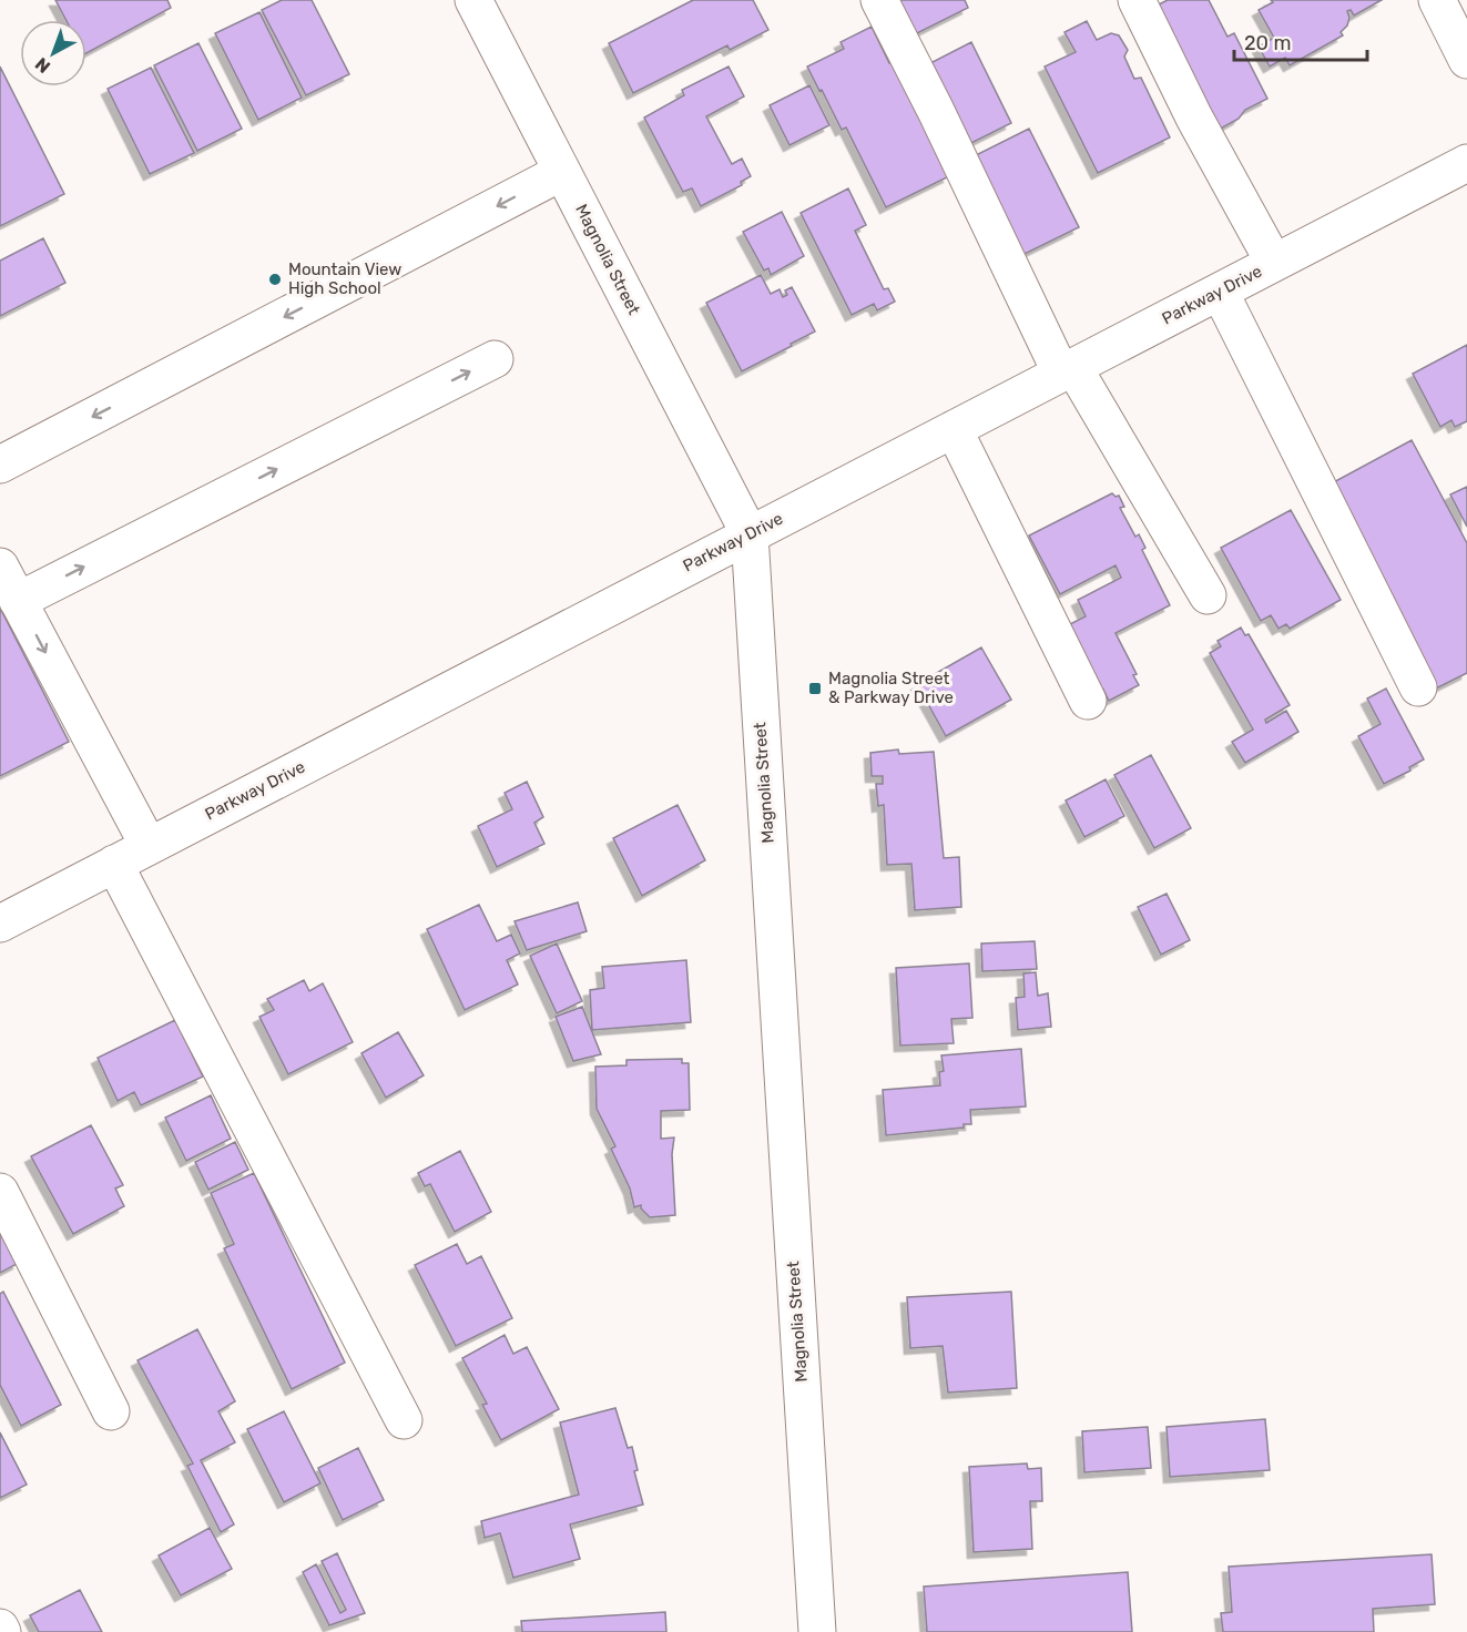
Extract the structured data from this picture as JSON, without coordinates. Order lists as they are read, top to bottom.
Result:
{
  "streets": {
    "street": ["Magnolia Street", "Parkway Drive"]
  },
  "crossings": [
    ["Magnolia Street", "Parkway Drive"]
  ],
  "places": {
    "other": ["Mountain View High School"],
    "transit": ["Magnolia Street & Parkway Drive"]
  },
  "scale_bar": "20 m",
  "north": "bottom left"
}
